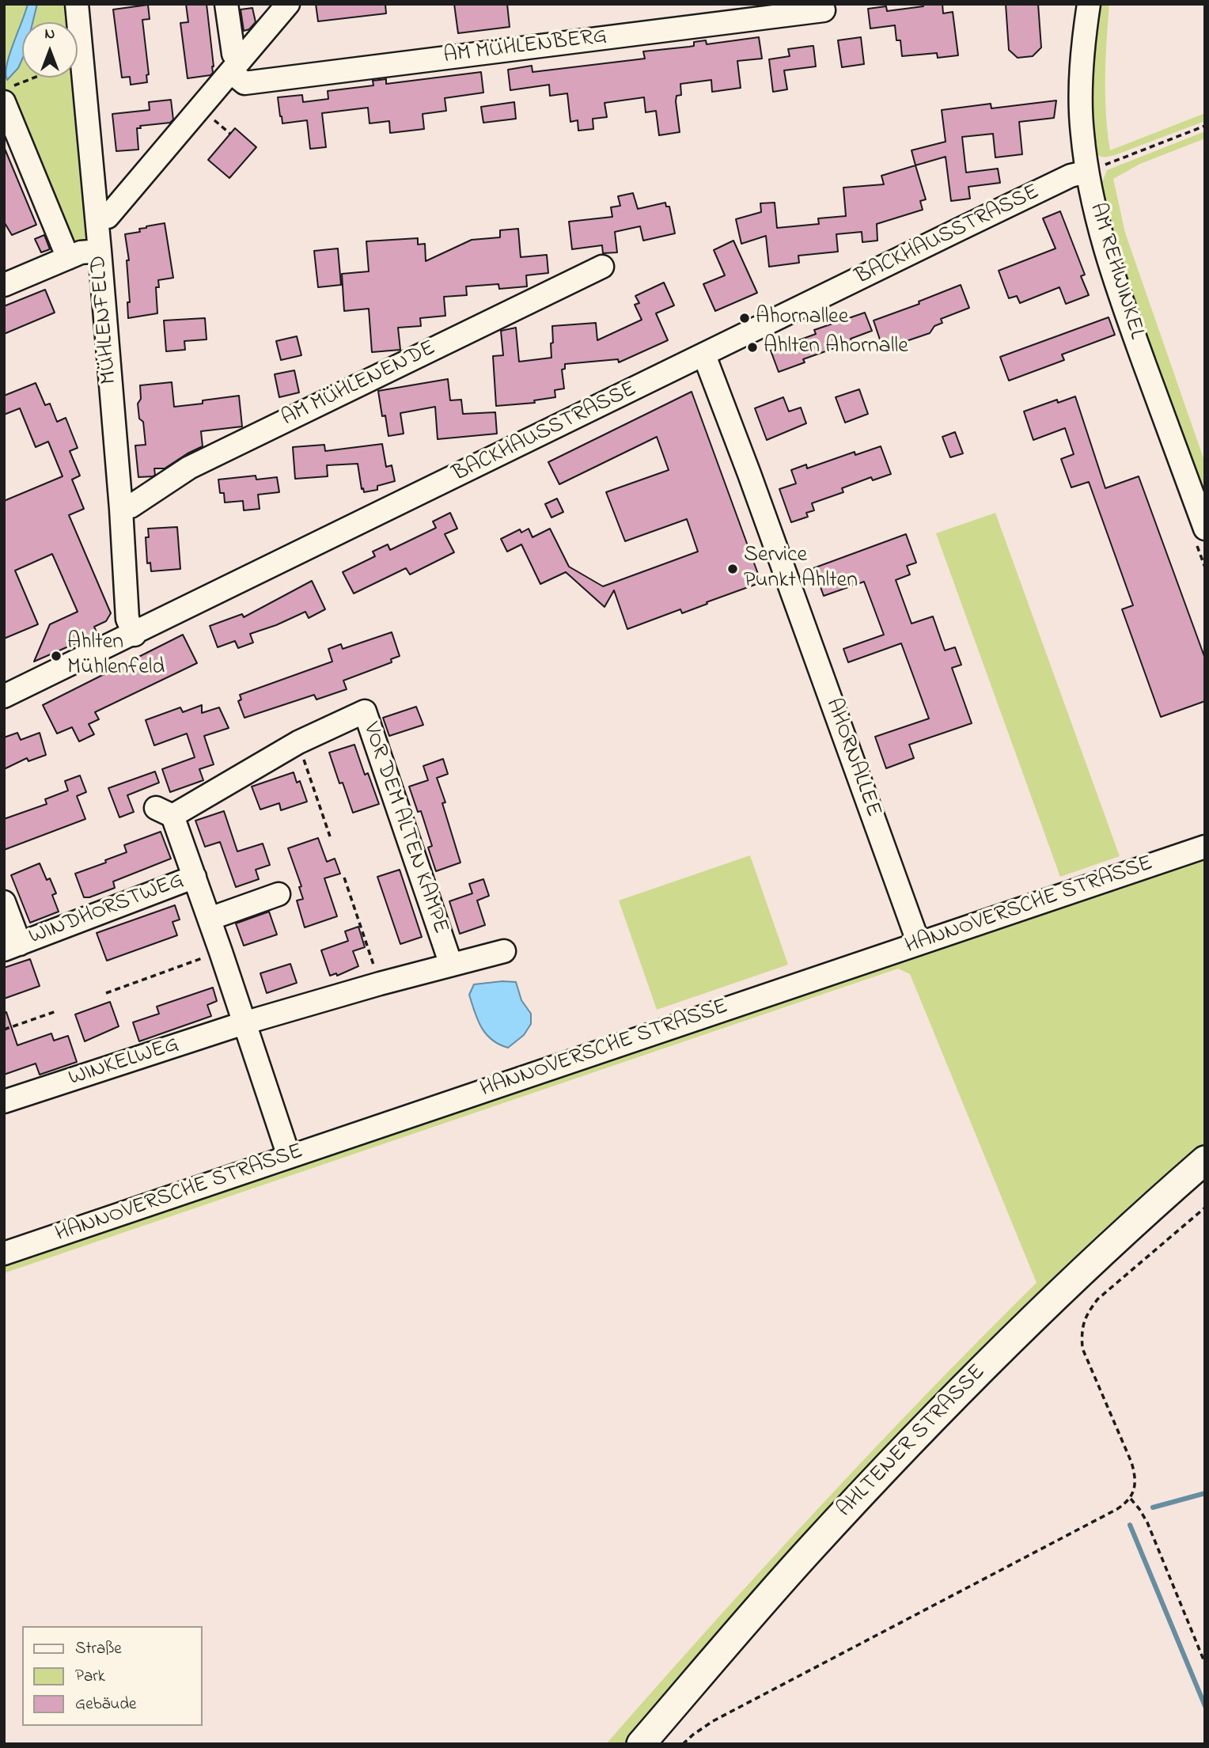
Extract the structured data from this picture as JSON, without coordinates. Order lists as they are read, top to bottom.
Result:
{
  "streets": {
    "main road": ["AHLTENER STRASSE"],
    "street": [
      "AM MÜHLENBERG",
      "BACKHAUSSTRASSE",
      "AM REHWINKEL",
      "MÜHLENFELD",
      "AM MÜHLENENDE",
      "AHORNALLEE",
      "VOR DEM ALTEN KAMPE",
      "HANNOVERSCHE STRASSE",
      "WINDHORSTWEG",
      "WINKELWEG"
    ]
  },
  "crossings": [
    ["BACKHAUSSTRASSE", "AM REHWINKEL"],
    ["BACKHAUSSTRASSE", "MÜHLENFELD"],
    ["BACKHAUSSTRASSE", "AHORNALLEE"],
    ["MÜHLENFELD", "AM MÜHLENENDE"],
    ["AHORNALLEE", "HANNOVERSCHE STRASSE"],
    ["VOR DEM ALTEN KAMPE", "HANNOVERSCHE STRASSE"],
    ["VOR DEM ALTEN KAMPE", "WINDHORSTWEG"],
    ["VOR DEM ALTEN KAMPE", "WINKELWEG"]
  ],
  "places": [
    "Ahornallee",
    "Ahlten Ahornalle",
    "Service Punkt Ahlten",
    "Ahlten Mühlenfeld"
  ],
  "legend": ["Straße", "Park", "Gebäude"],
  "north": "top"
}
